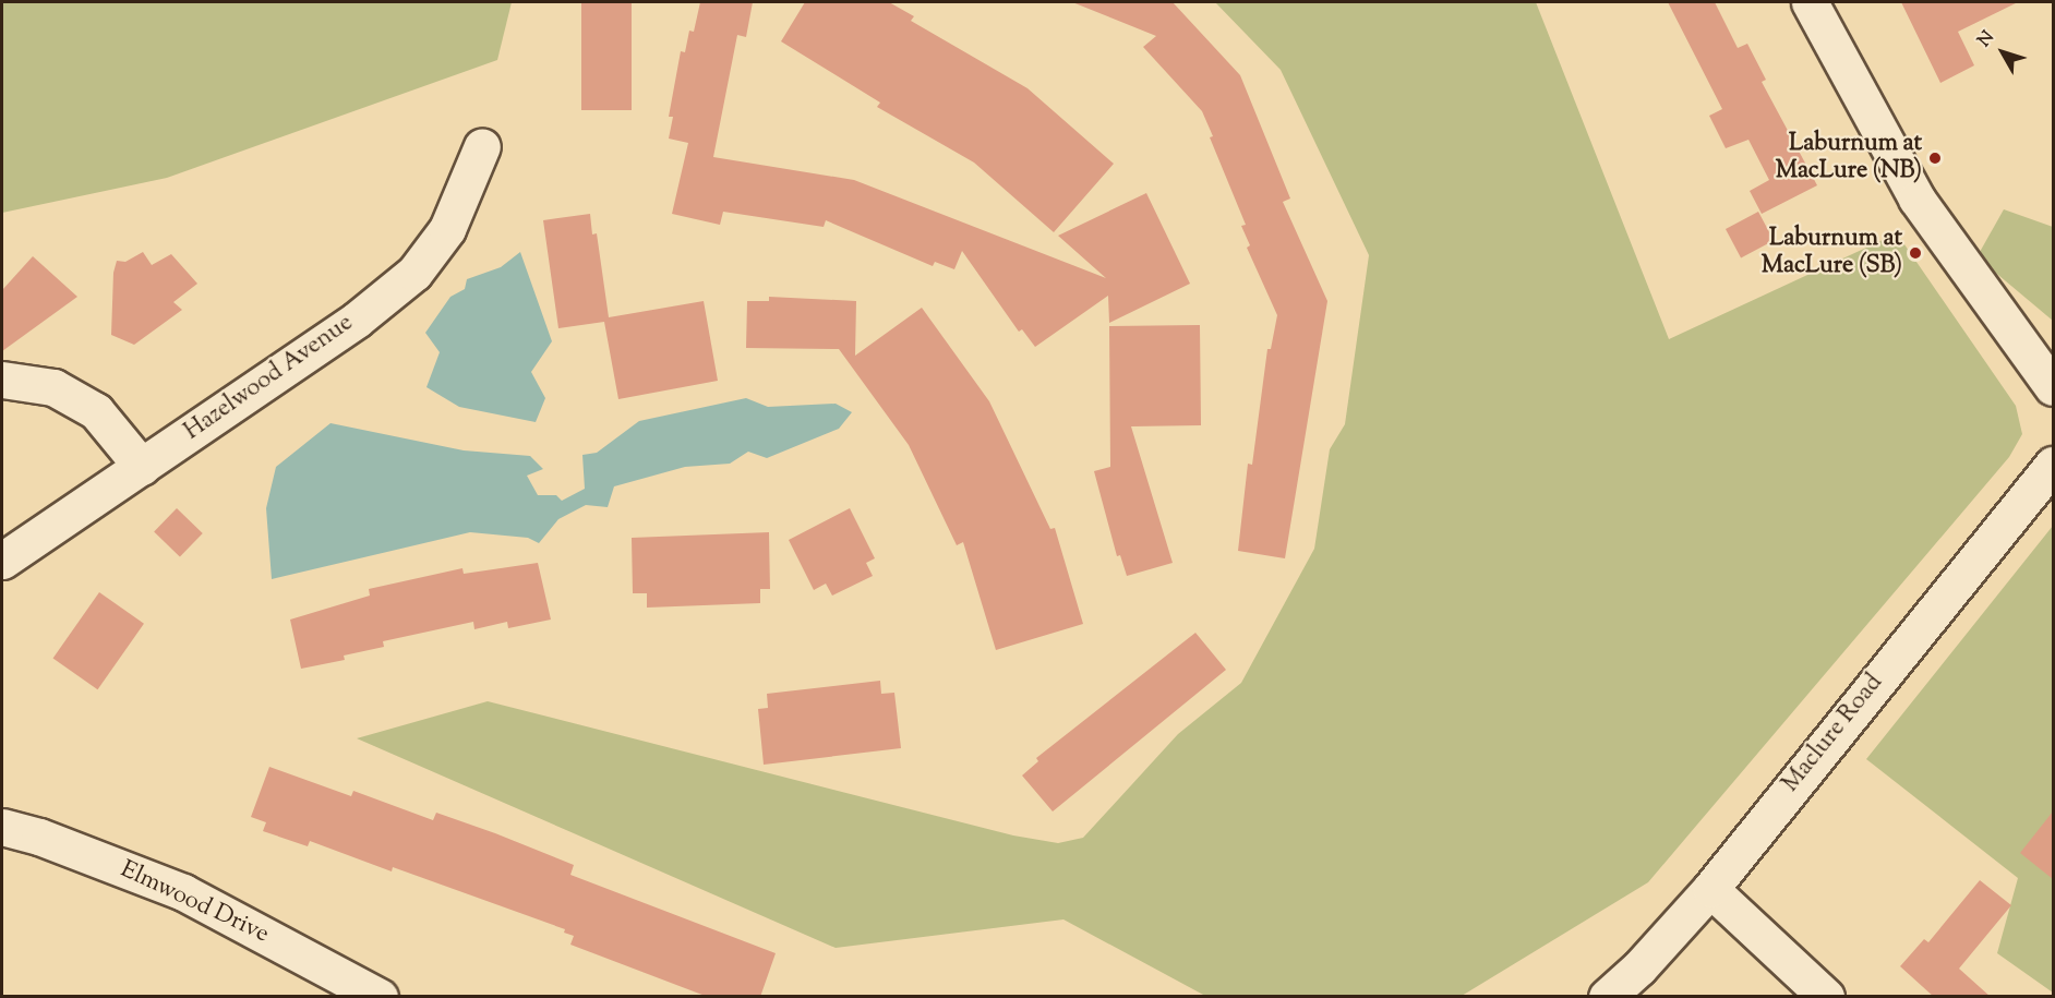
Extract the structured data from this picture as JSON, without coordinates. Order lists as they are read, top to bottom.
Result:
{
  "streets": {
    "street": ["Hazelwood Avenue", "Maclure Road", "Elmwood Drive"]
  },
  "places": ["Laburnum at MacLure (NB)", "Laburnum at MacLure (SB)"],
  "north": "top left"
}
